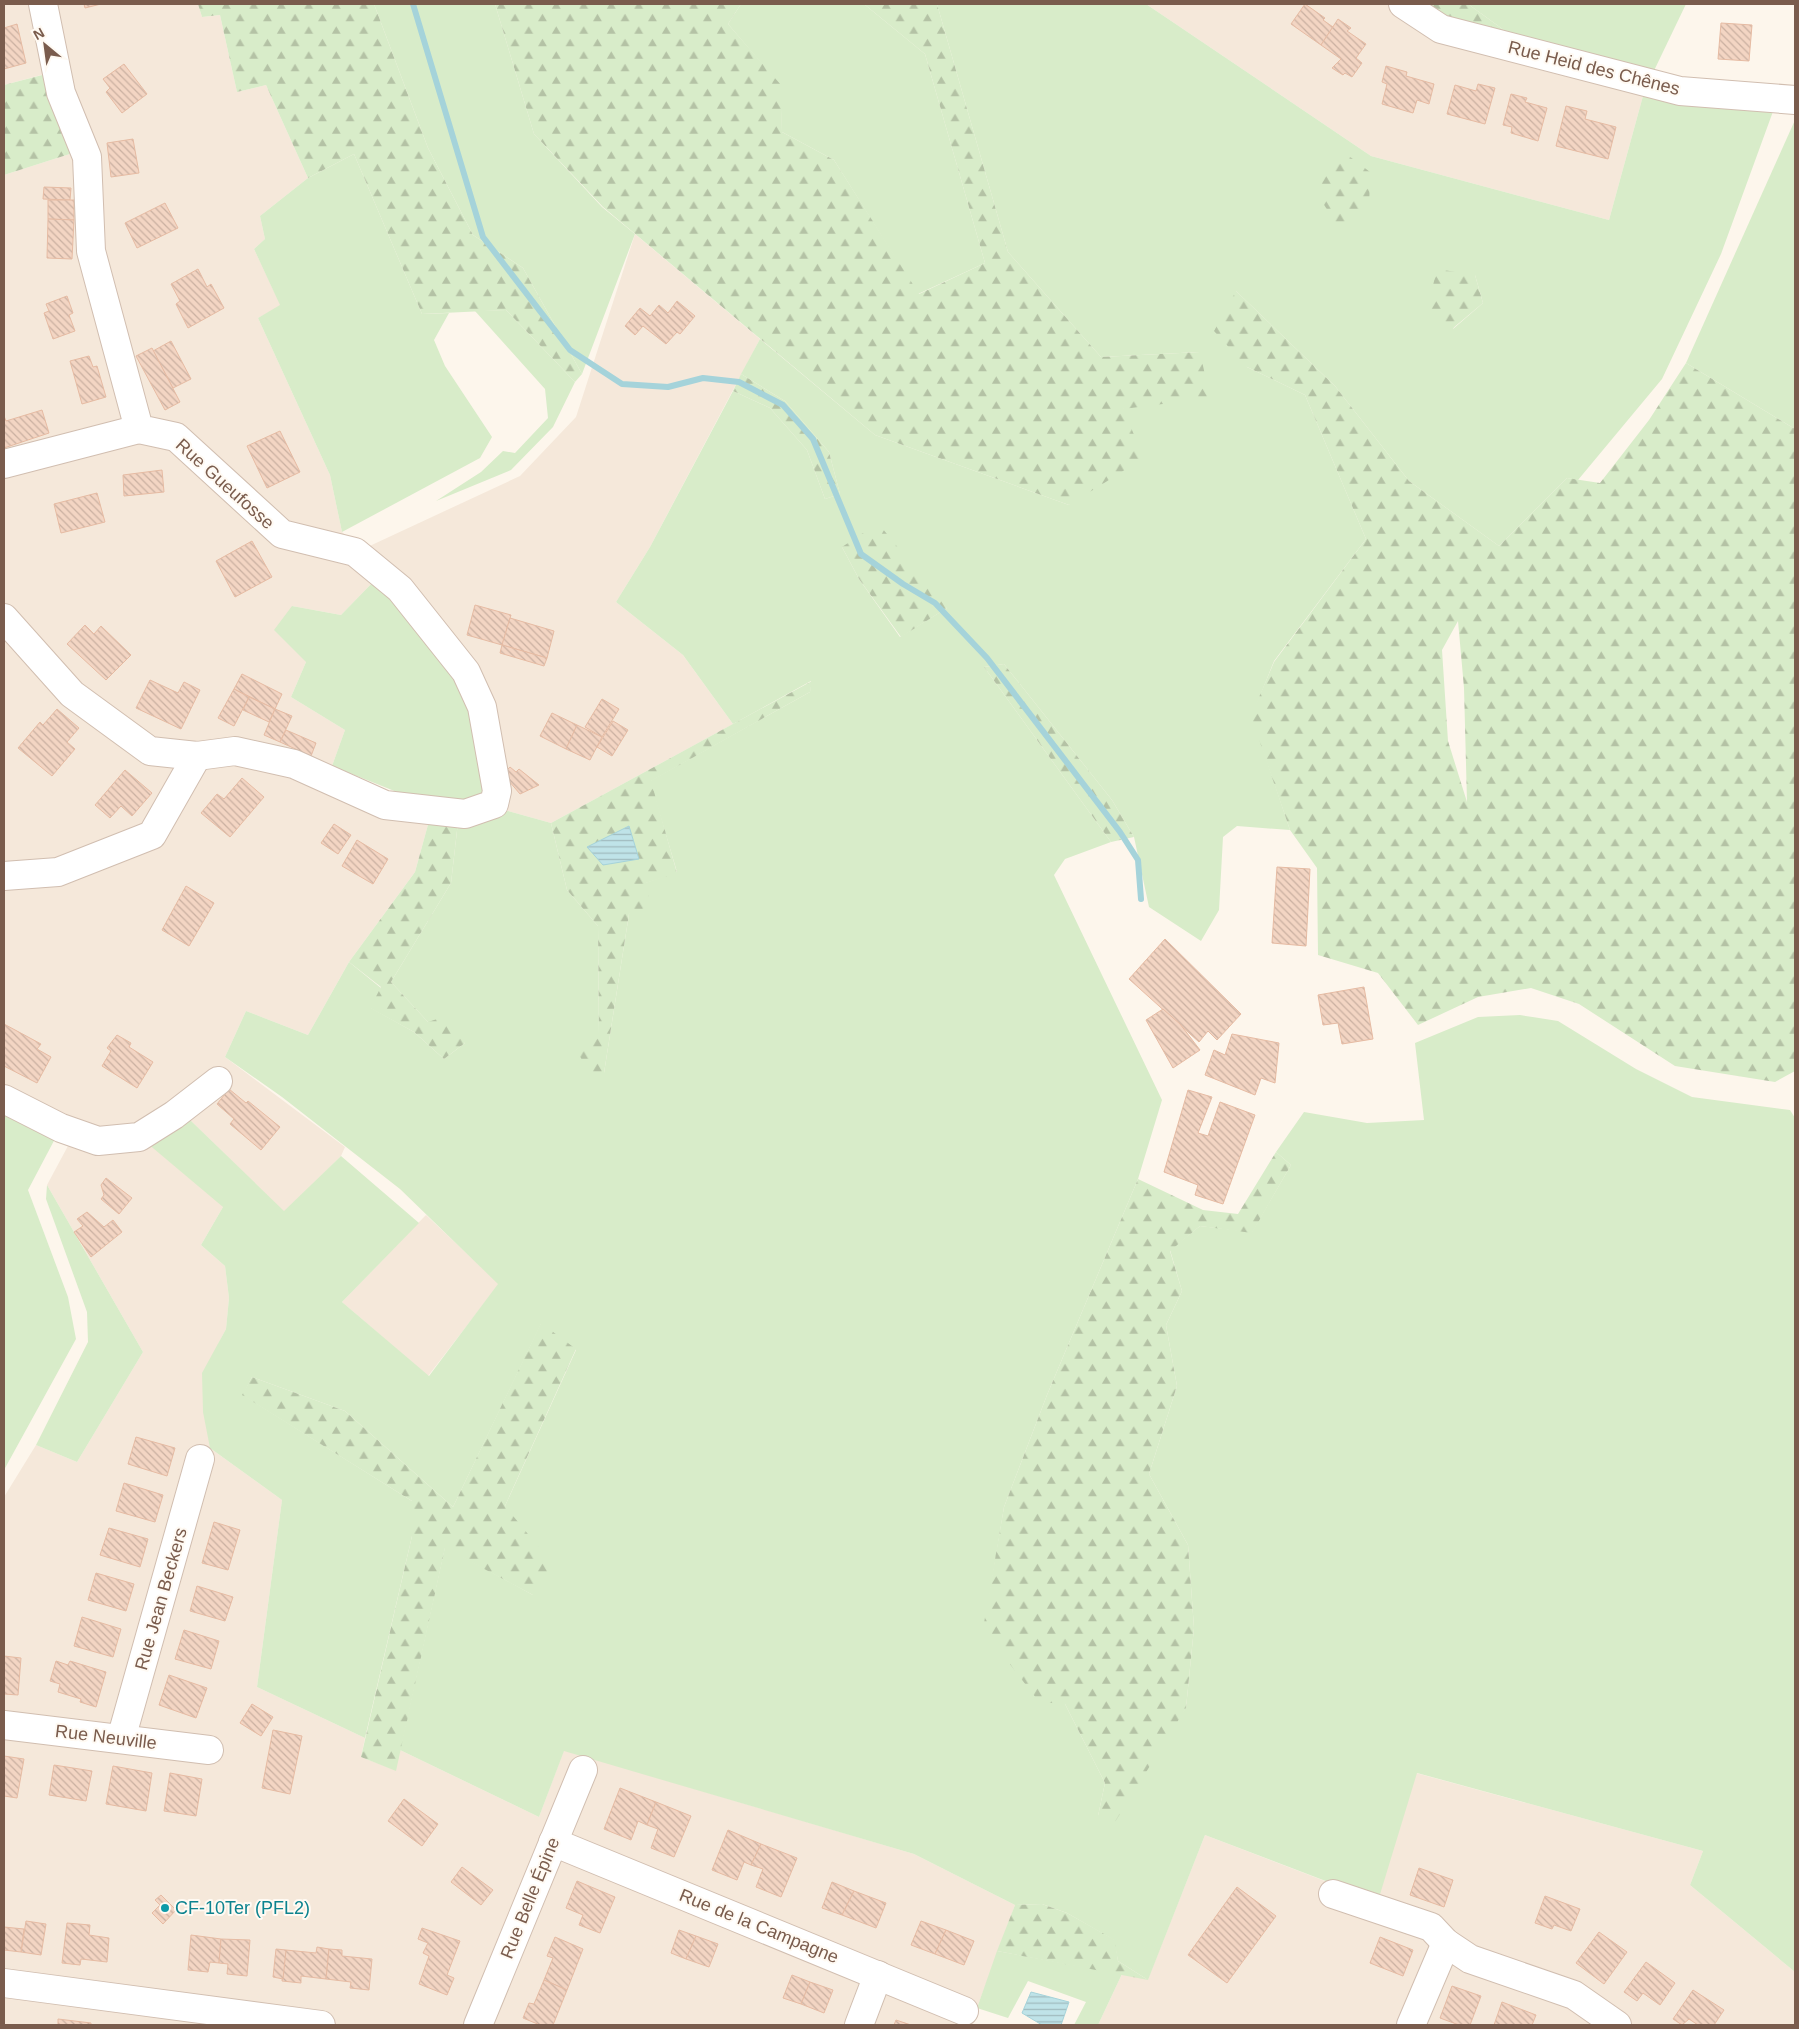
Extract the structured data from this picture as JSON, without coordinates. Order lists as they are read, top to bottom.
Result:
{
  "streets": {
    "street": [
      "Rue Heid des Chênes",
      "Rue Gueufosse",
      "Rue Jean Beckers",
      "Rue Neuville",
      "Rue Belle Épine",
      "Rue de la Campagne"
    ]
  },
  "crossings": [
    ["Rue Jean Beckers", "Rue Neuville"],
    ["Rue Belle Épine", "Rue de la Campagne"]
  ],
  "places": ["CF-10Ter (PFL2)"],
  "north": "top left"
}
